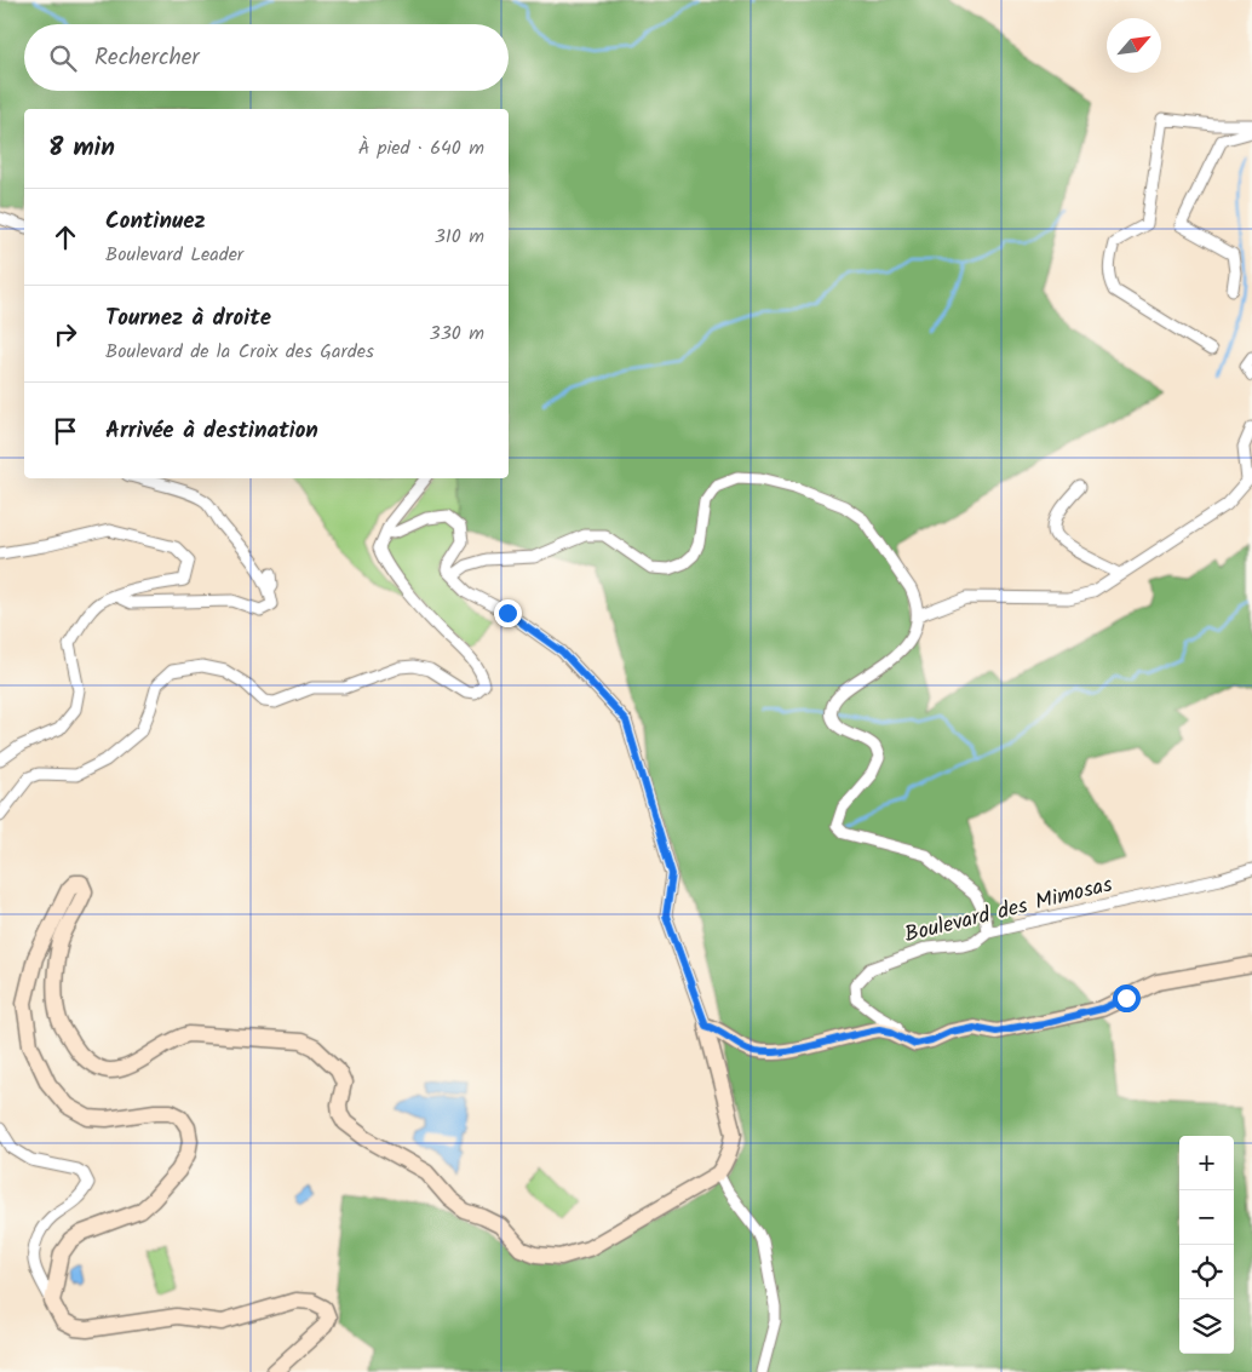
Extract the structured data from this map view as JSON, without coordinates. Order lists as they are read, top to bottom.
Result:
{
  "streets": {
    "street": ["Boulevard des Mimosas"]
  },
  "north": "top right",
  "page": {
    "search": "Rechercher",
    "heading": ["8 min", "À pied · 640 m"],
    "list": [
      ["Continuez", "Boulevard Leader", "310 m"],
      ["Tournez à droite", "Boulevard de la Croix des Gardes", "330 m"],
      "Arrivée à destination"
    ],
    "map_buttons": ["+", "−"]
  }
}
